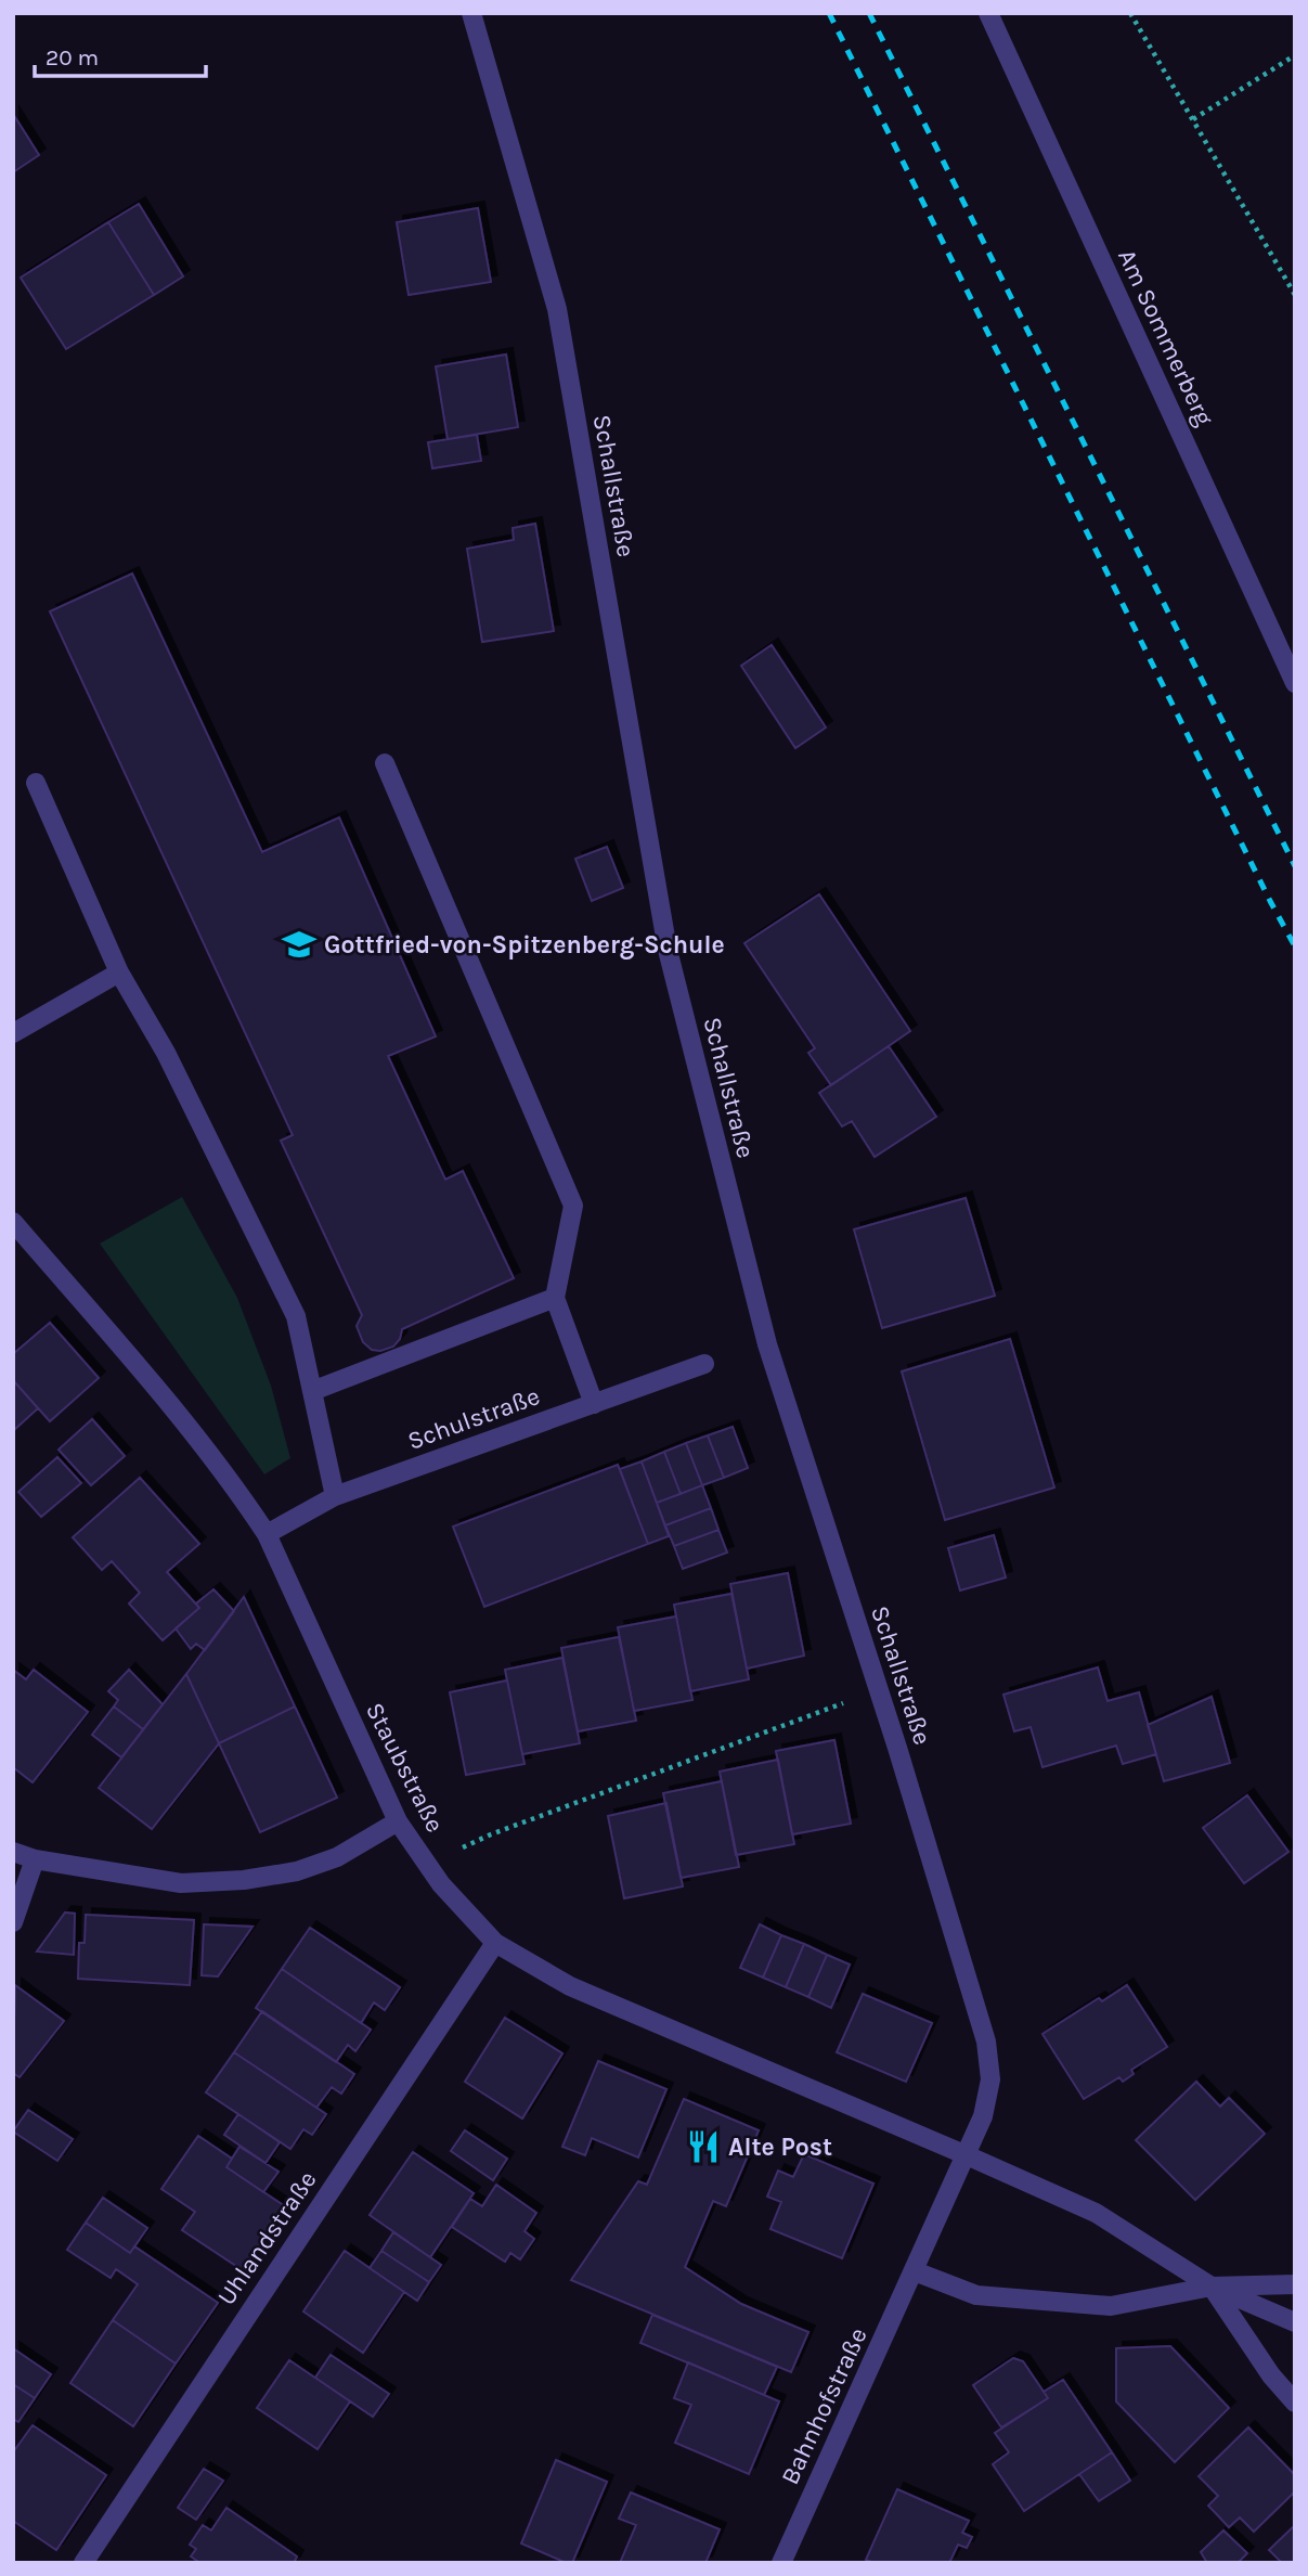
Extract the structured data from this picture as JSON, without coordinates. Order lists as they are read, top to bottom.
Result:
{
  "streets": {
    "street": [
      "Am Sommerberg",
      "Schallstraße",
      "Schulstraße",
      "Staubstraße",
      "Uhlandstraße",
      "Bahnhofstraße"
    ]
  },
  "crossings": [
    ["Schallstraße", "Staubstraße"],
    ["Schallstraße", "Bahnhofstraße"],
    ["Schulstraße", "Staubstraße"],
    ["Staubstraße", "Uhlandstraße"],
    ["Staubstraße", "Bahnhofstraße"]
  ],
  "places": {
    "school or university": ["Gottfried-von-Spitzenberg-Schule"],
    "restaurant": ["Alte Post"]
  },
  "scale_bar": "20 m"
}
